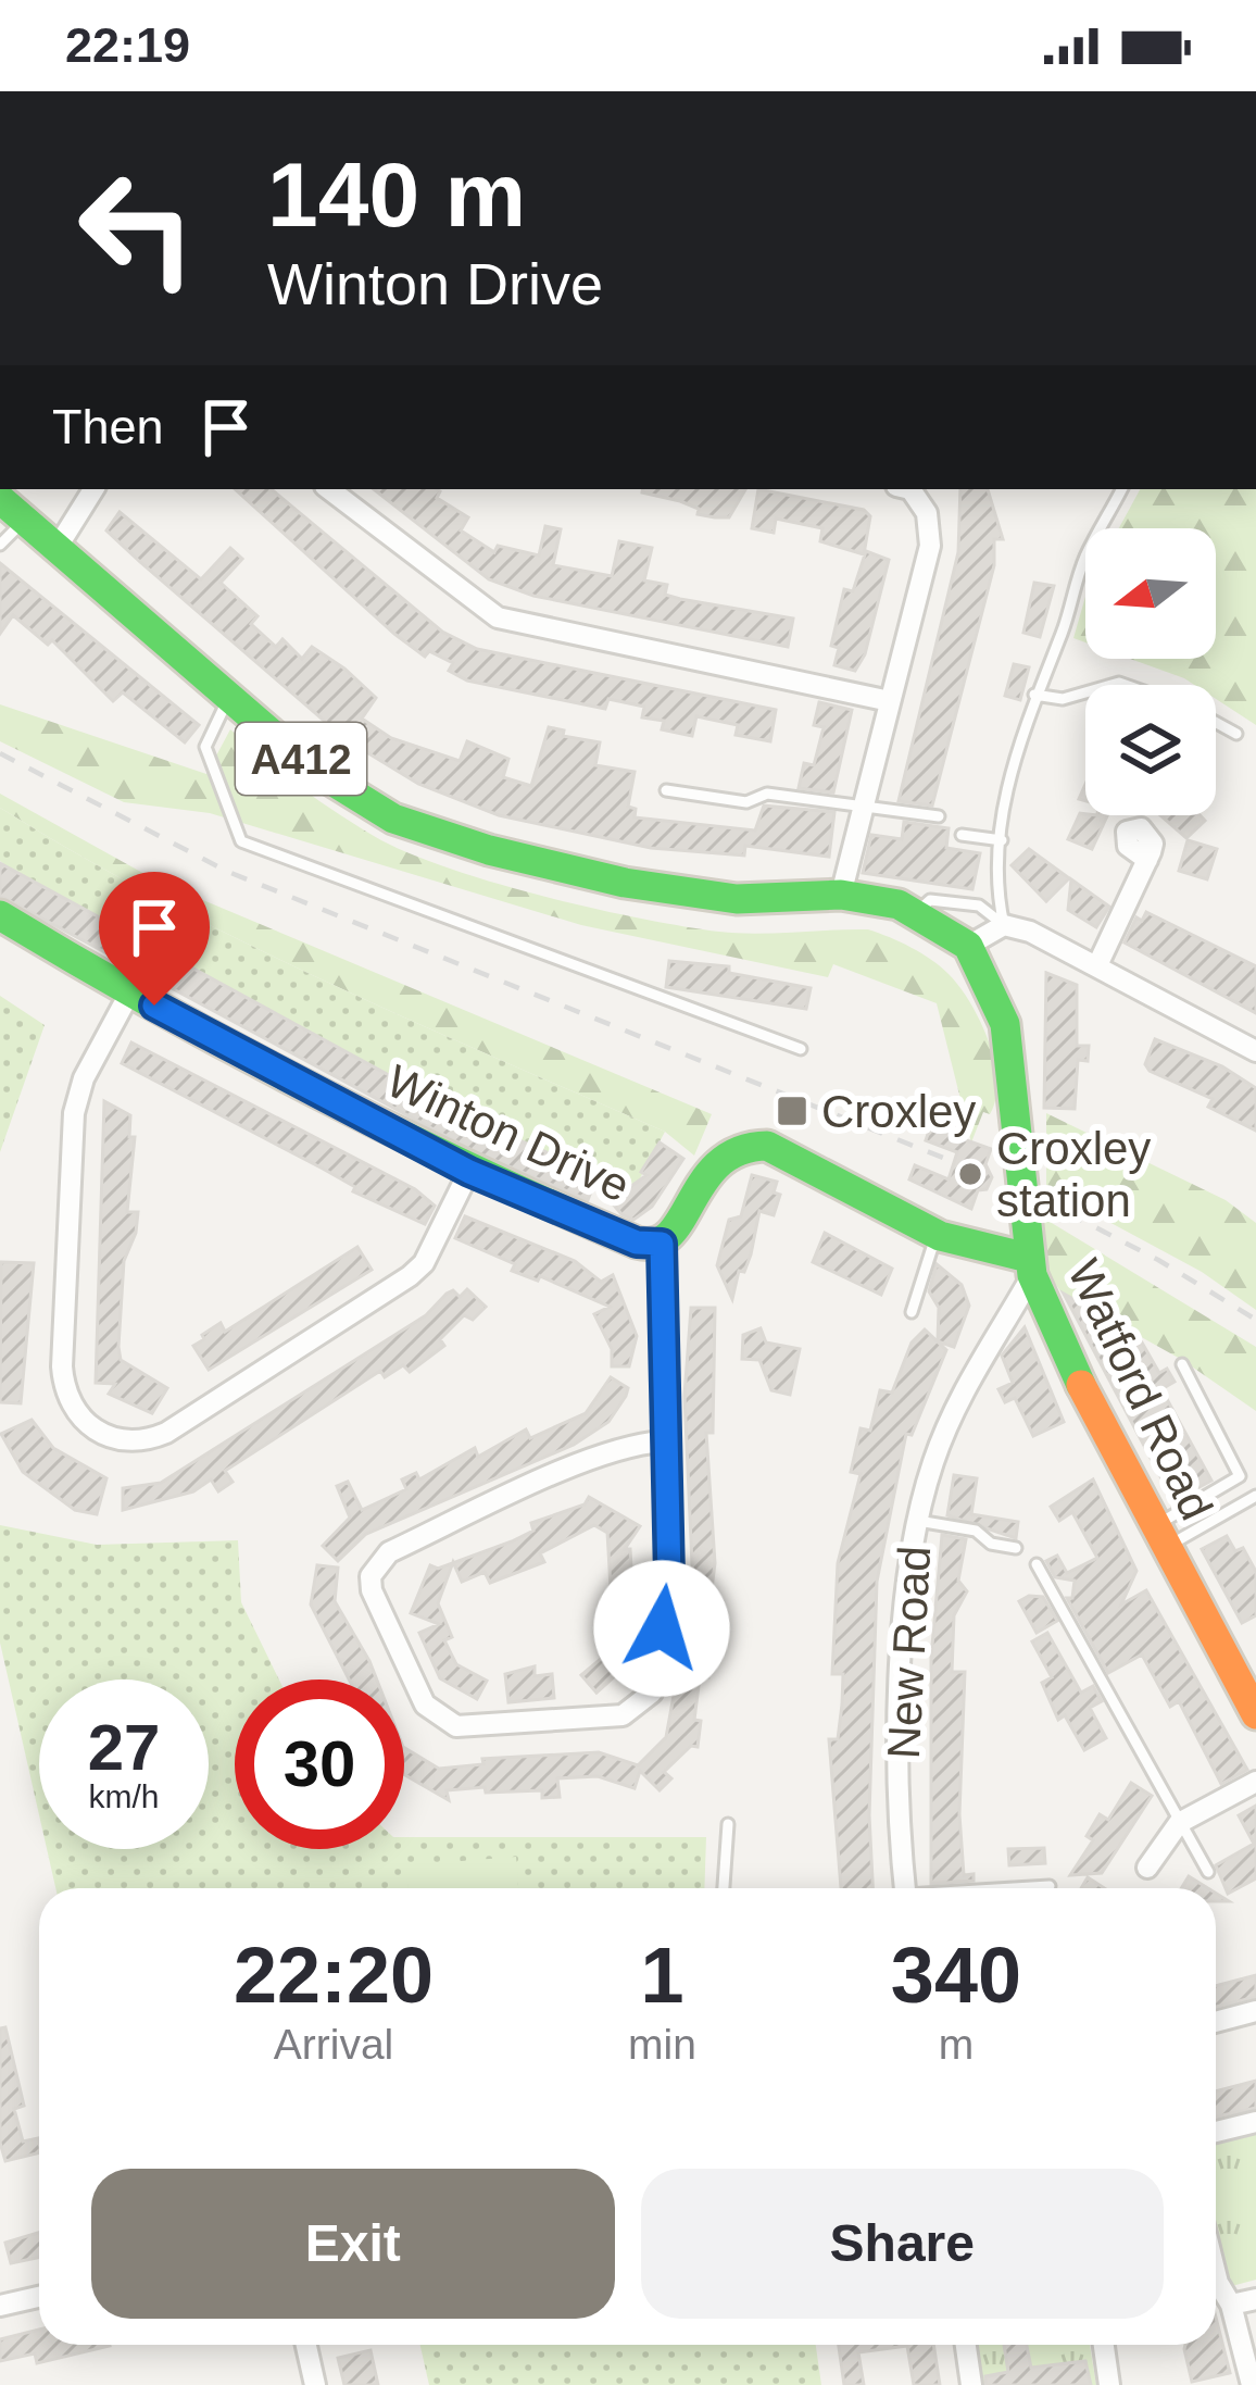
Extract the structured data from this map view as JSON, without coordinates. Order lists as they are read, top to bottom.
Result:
{
  "streets": {
    "main road": ["A412", "Winton Drive", "Watford Road"],
    "street": ["New Road"]
  },
  "crossings": [
    ["A412", "Watford Road"],
    ["Winton Drive", "Watford Road"],
    ["Winton Drive", "New Road"],
    ["Watford Road", "New Road"]
  ],
  "places": {
    "transit": ["Croxley"],
    "other": ["Croxley station"]
  },
  "north": "left",
  "page": {
    "status": "22:19",
    "turn": ["140 m", "Winton Drive"],
    "then": "Then",
    "speed": "27 km/h",
    "limit": "30",
    "eta": [
      "22:20",
      "Arrival",
      "1",
      "min",
      "340",
      "m"
    ],
    "buttons": ["Exit", "Share"]
  }
}
